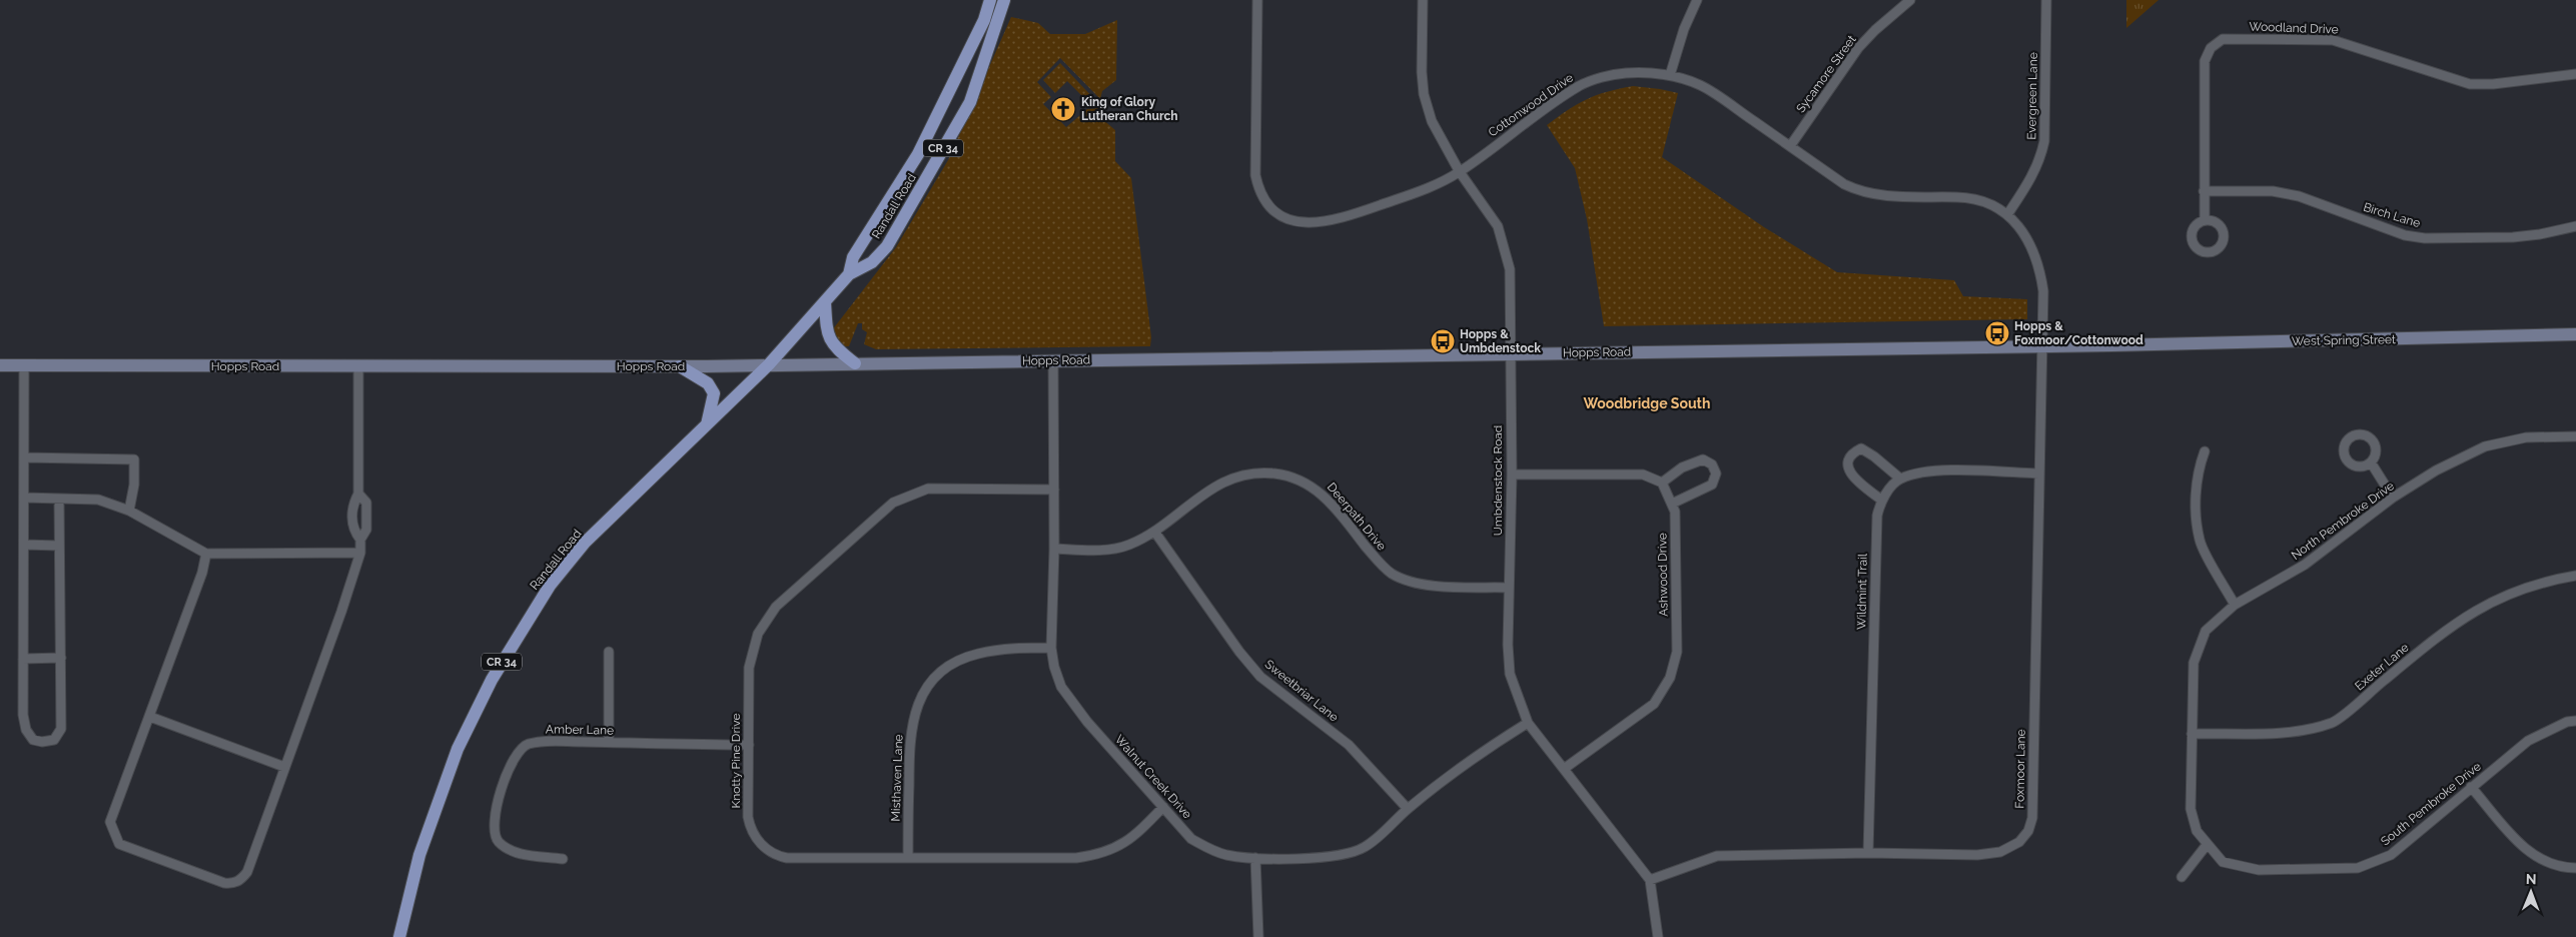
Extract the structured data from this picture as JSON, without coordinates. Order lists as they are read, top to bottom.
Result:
{
  "streets": {
    "main road": [
      "CR 34",
      "Randall Road",
      "West Spring Street",
      "Hopps Road"
    ],
    "street": [
      "Woodland Drive",
      "Sycamore Street",
      "Evergreen Lane",
      "Cottonwood Drive",
      "Birch Lane",
      "Umbdenstock Road",
      "Deerpath Drive",
      "North Pembroke Drive",
      "Ashwood Drive",
      "Wildmint Trail",
      "Exeter Lane",
      "Sweetbriar Lane",
      "Amber Lane",
      "Knotty Pine Drive",
      "Foxmoor Lane",
      "Walnut Creek Drive",
      "Misthaven Lane",
      "South Pembroke Drive"
    ]
  },
  "crossings": [
    ["Woodland Drive", "Birch Lane"],
    ["Sycamore Street", "Cottonwood Drive"],
    ["Evergreen Lane", "Cottonwood Drive"],
    ["Cottonwood Drive", "Umbdenstock Road"],
    ["Randall Road", "Hopps Road"],
    ["West Spring Street", "Hopps Road"],
    ["Hopps Road", "Umbdenstock Road"],
    ["Hopps Road", "Foxmoor Lane"],
    ["Hopps Road", "Walnut Creek Drive"],
    ["Umbdenstock Road", "Deerpath Drive"],
    ["Umbdenstock Road", "Ashwood Drive"],
    ["Umbdenstock Road", "Foxmoor Lane"],
    ["Umbdenstock Road", "Walnut Creek Drive"],
    ["Deerpath Drive", "Sweetbriar Lane"],
    ["Deerpath Drive", "Walnut Creek Drive"],
    ["North Pembroke Drive", "Exeter Lane"],
    ["North Pembroke Drive", "South Pembroke Drive"],
    ["Wildmint Trail", "Foxmoor Lane"],
    ["Exeter Lane", "South Pembroke Drive"],
    ["Sweetbriar Lane", "Walnut Creek Drive"],
    ["Amber Lane", "Knotty Pine Drive"],
    ["Knotty Pine Drive", "Walnut Creek Drive"],
    ["Knotty Pine Drive", "Misthaven Lane"],
    ["Walnut Creek Drive", "Misthaven Lane"]
  ],
  "districts": ["Woodbridge South"],
  "places": {
    "church": ["King of Glory Lutheran Church"],
    "bus stop": ["Hopps & Foxmoor/Cottonwood", "Hopps & Umbdenstock"]
  },
  "north": "top"
}
